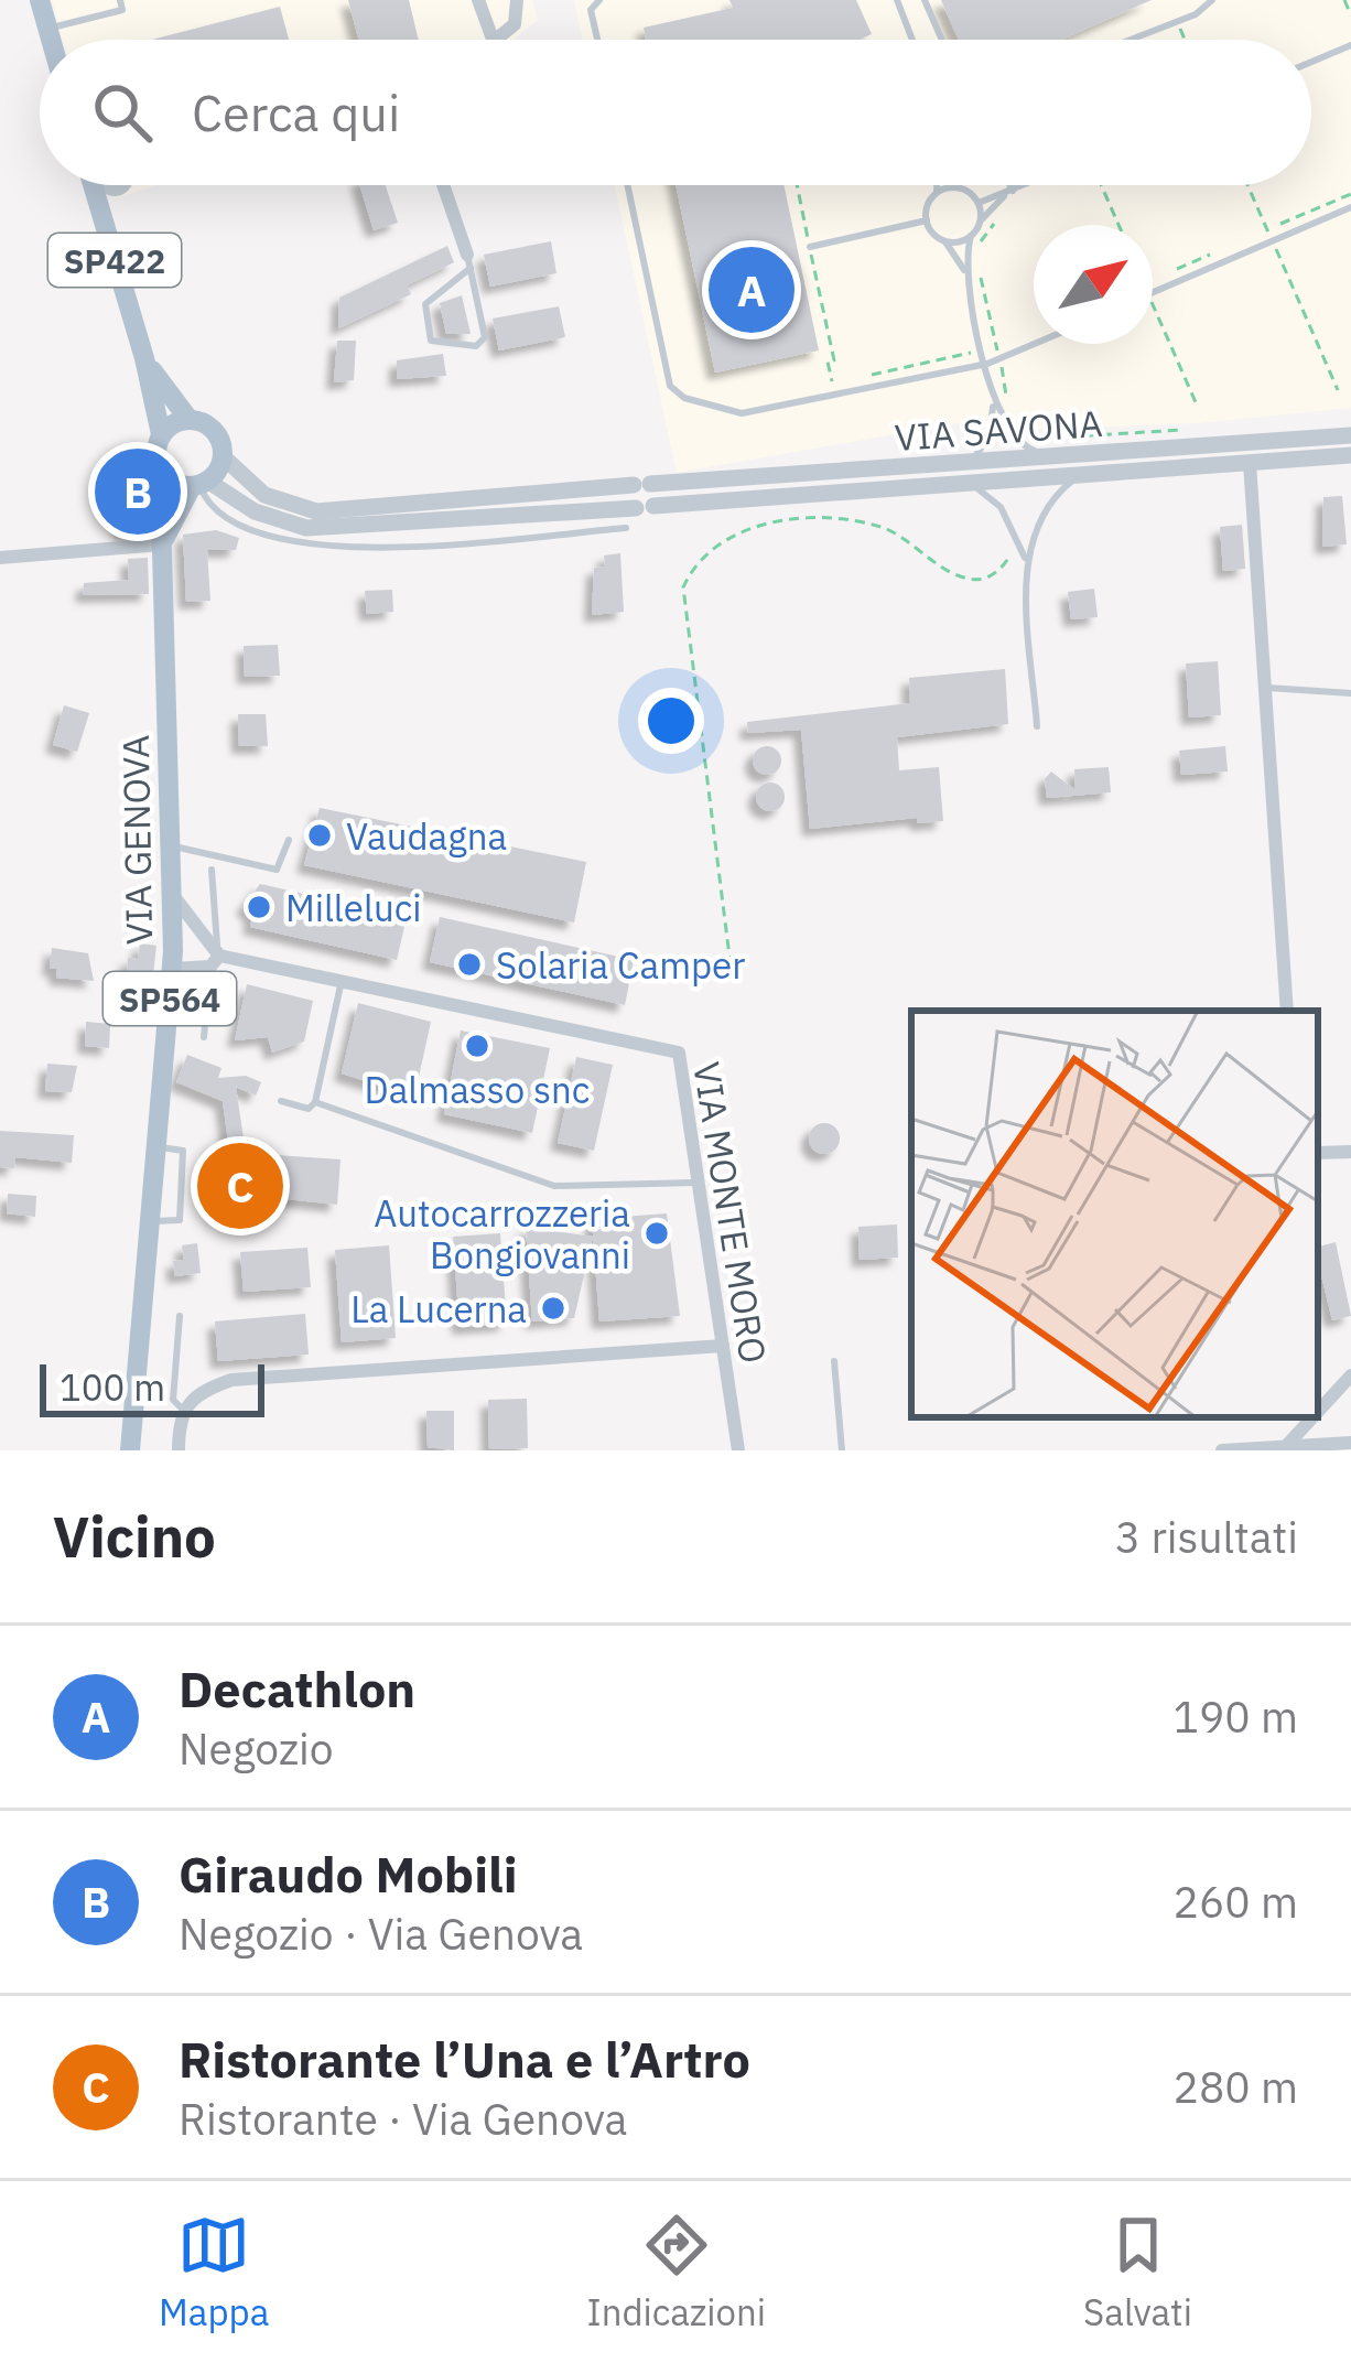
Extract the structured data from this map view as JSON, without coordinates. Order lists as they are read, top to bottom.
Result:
{
  "streets": {
    "main road": ["SP422", "VIA GENOVA", "SP564"],
    "street": ["VIA SAVONA", "VIA MONTE MORO"]
  },
  "crossings": [
    ["SP422", "VIA SAVONA"],
    ["SP422", "VIA GENOVA"],
    ["VIA SAVONA", "VIA GENOVA"],
    ["VIA GENOVA", "VIA MONTE MORO"]
  ],
  "places": [
    "Vaudagna",
    "Milleluci",
    "Solaria Camper",
    "Dalmasso snc",
    "Autocarrozzeria Bongiovanni",
    "La Lucerna"
  ],
  "scale_bar": "100 m",
  "north": "top right",
  "page": {
    "search": "Cerca qui",
    "pins": ["A", "B", "C"],
    "scale": "100 m",
    "heading": ["Vicino", "3 risultati"],
    "list": [
      {
        "mark": "A",
        "name": "Decathlon",
        "note": "Negozio",
        "value": "190 m"
      },
      {
        "mark": "B",
        "name": "Giraudo Mobili",
        "note": "Negozio · Via Genova",
        "value": "260 m"
      },
      {
        "mark": "C",
        "name": "Ristorante l’Una e l’Artro",
        "note": "Ristorante · Via Genova",
        "value": "280 m"
      }
    ],
    "nav": ["Mappa", "Indicazioni", "Salvati"]
  }
}
